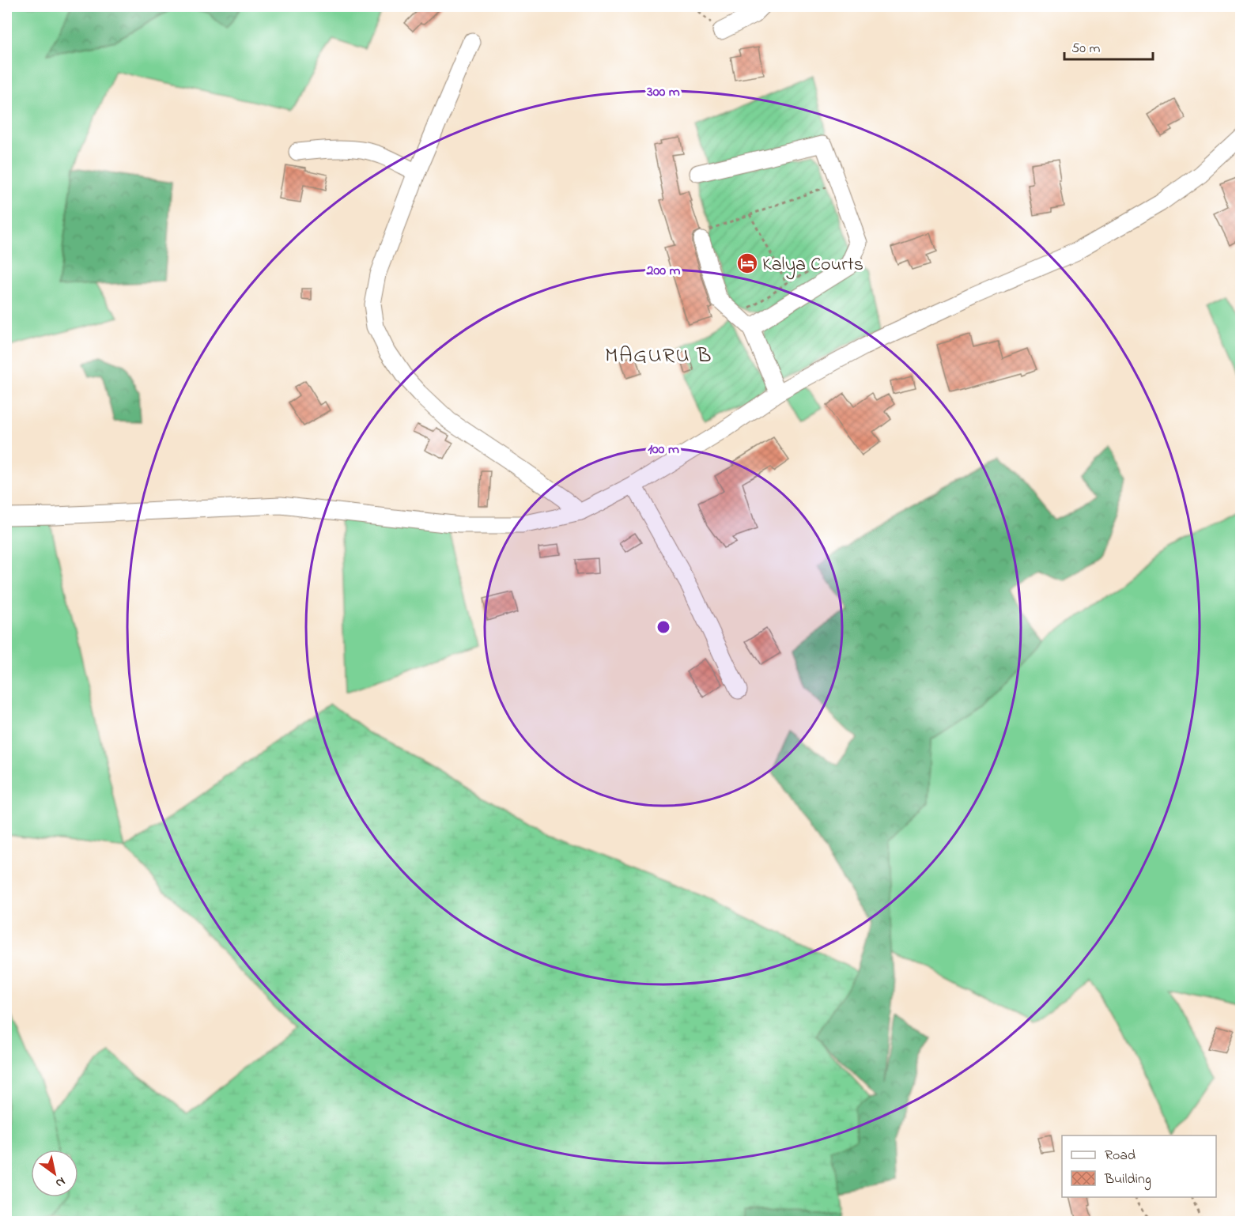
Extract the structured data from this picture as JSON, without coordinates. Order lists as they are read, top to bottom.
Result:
{
  "districts": ["MAGURU B"],
  "places": {
    "hotel": ["Kalya Courts"]
  },
  "legend": ["Road", "Building"],
  "scale_bar": "50 m",
  "north": "bottom right",
  "rings": ["300 m", "200 m", "100 m"]
}
